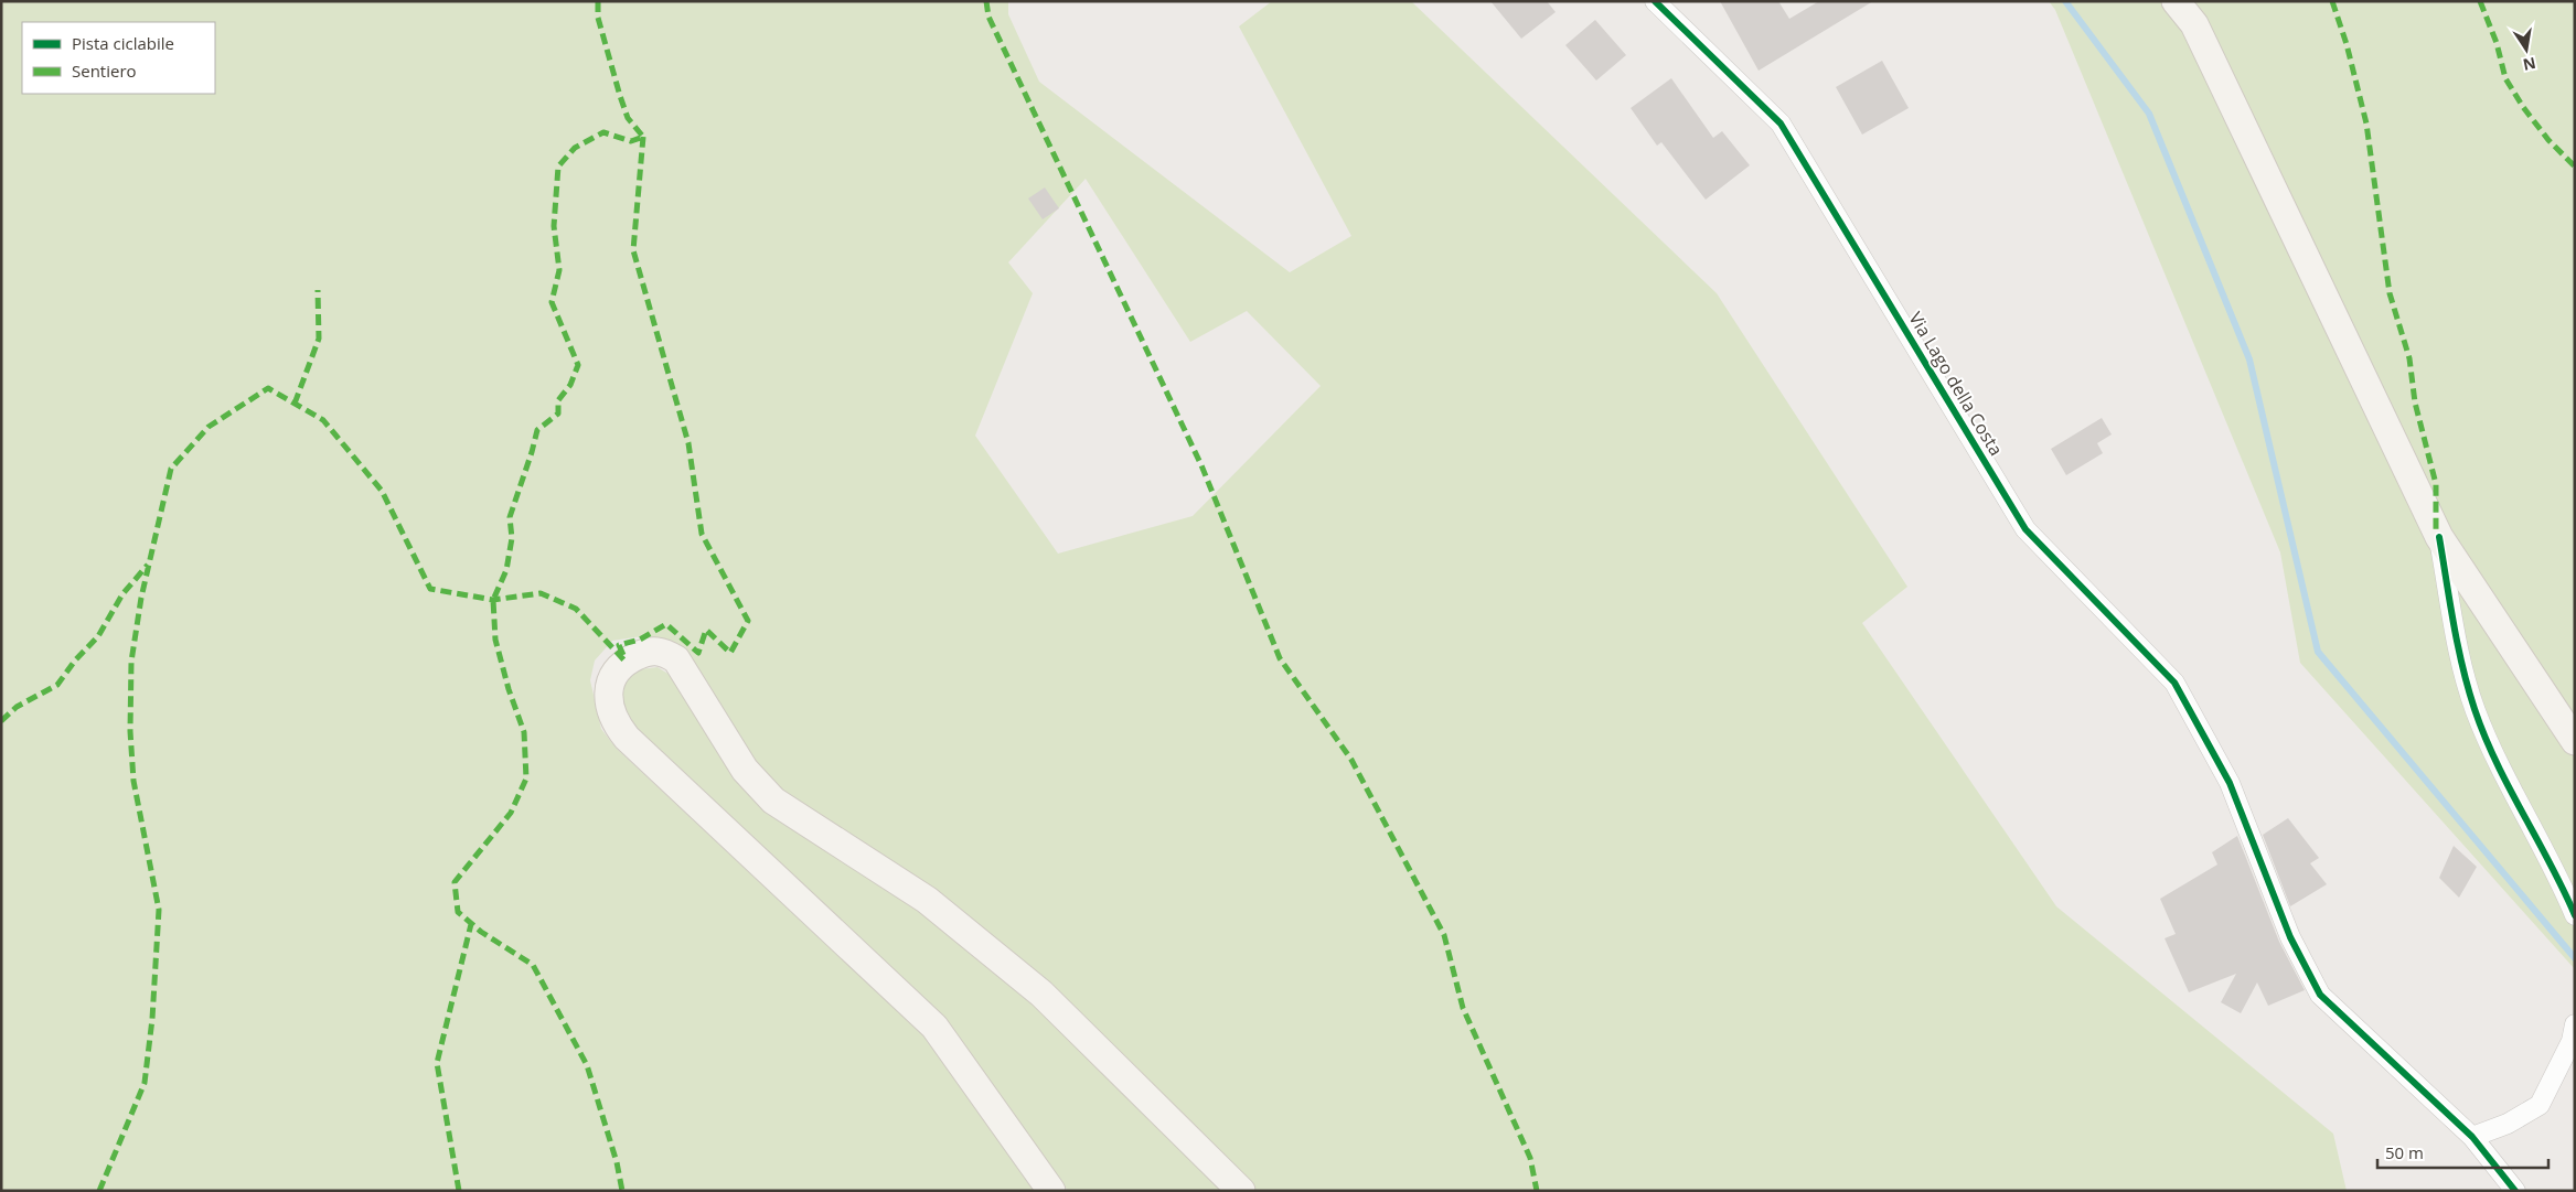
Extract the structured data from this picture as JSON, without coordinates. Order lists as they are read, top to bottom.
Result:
{
  "streets": {
    "street": ["Via Lago della Costa"]
  },
  "legend": ["Pista ciclabile", "Sentiero"],
  "scale_bar": "50 m",
  "north": "bottom"
}
